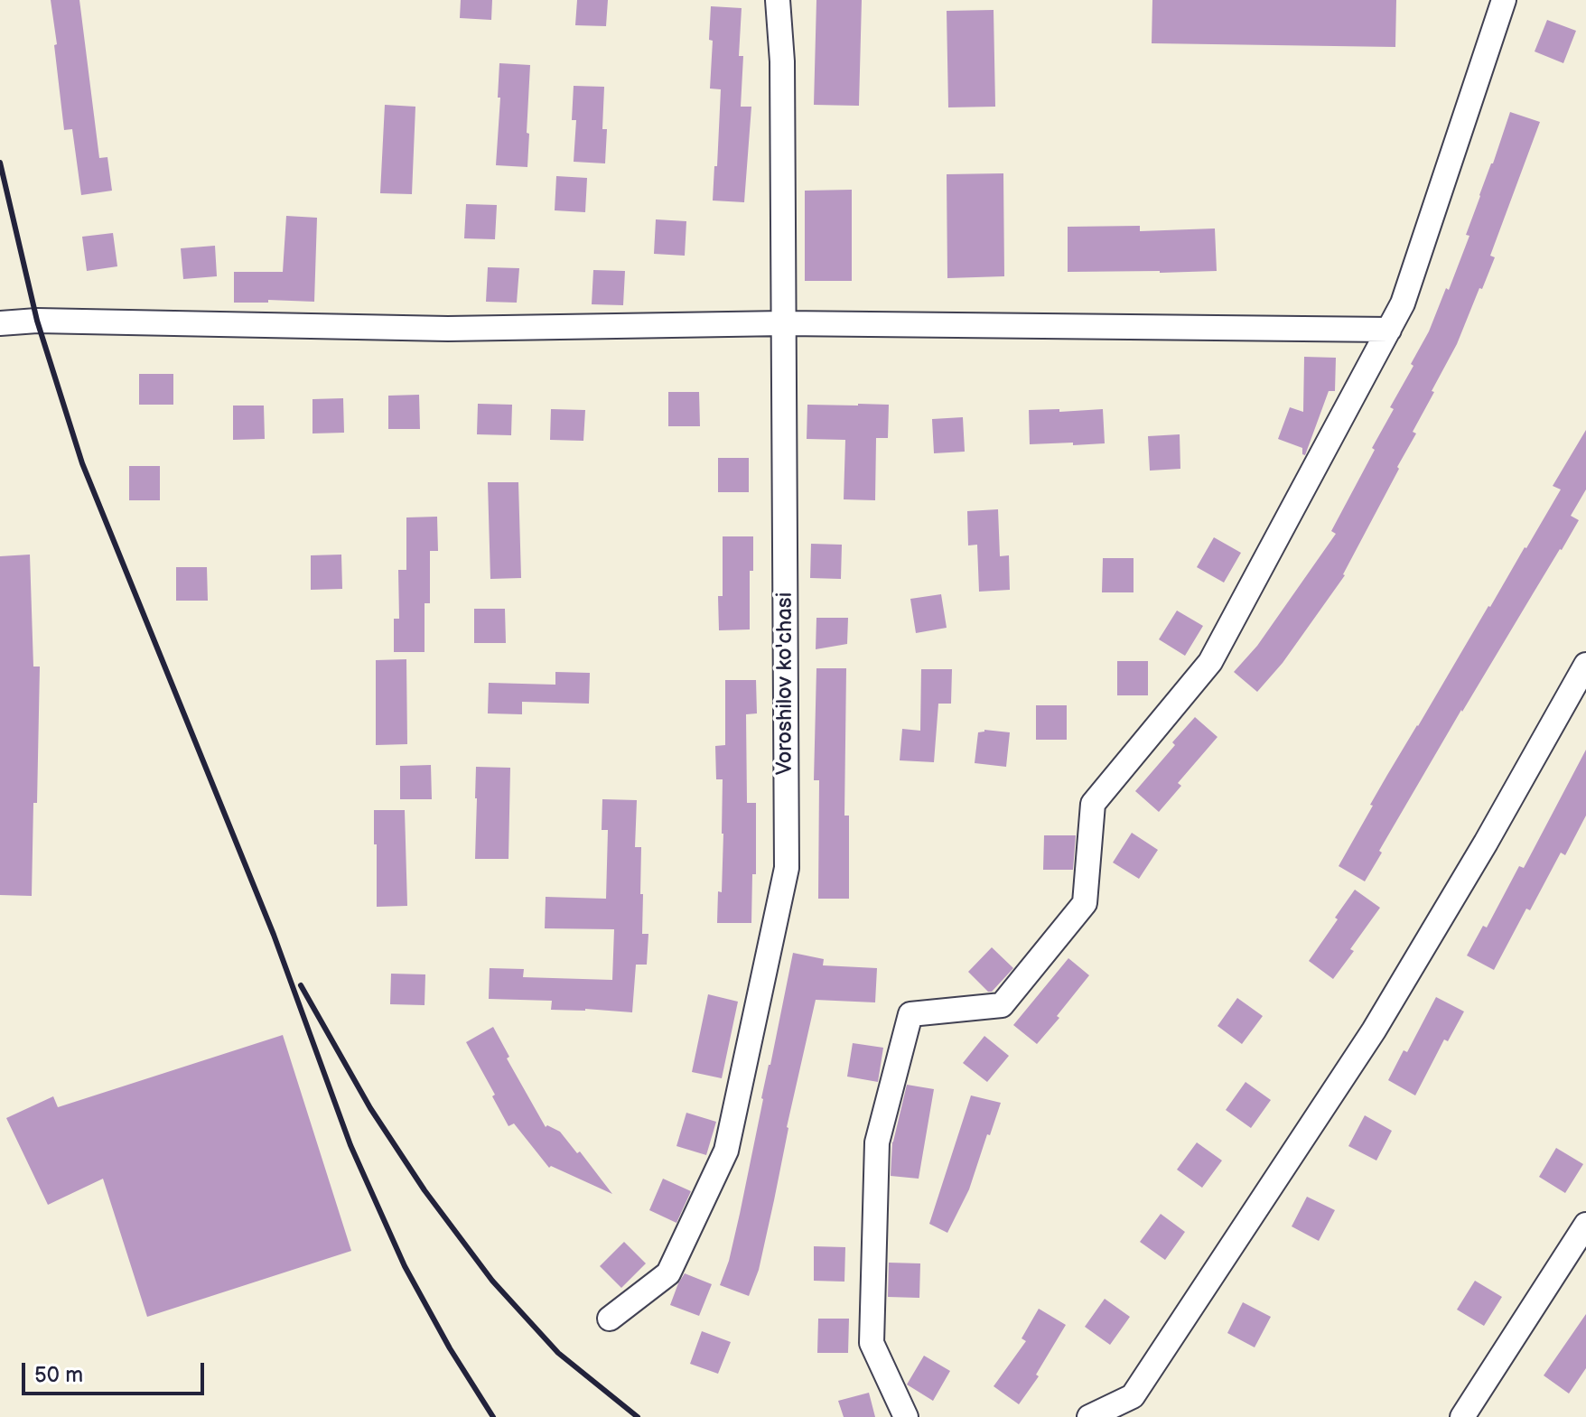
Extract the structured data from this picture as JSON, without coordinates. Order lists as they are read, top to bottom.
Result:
{
  "streets": {
    "street": ["Voroshilov ko'chasi"]
  },
  "scale_bar": "50 m"
}
